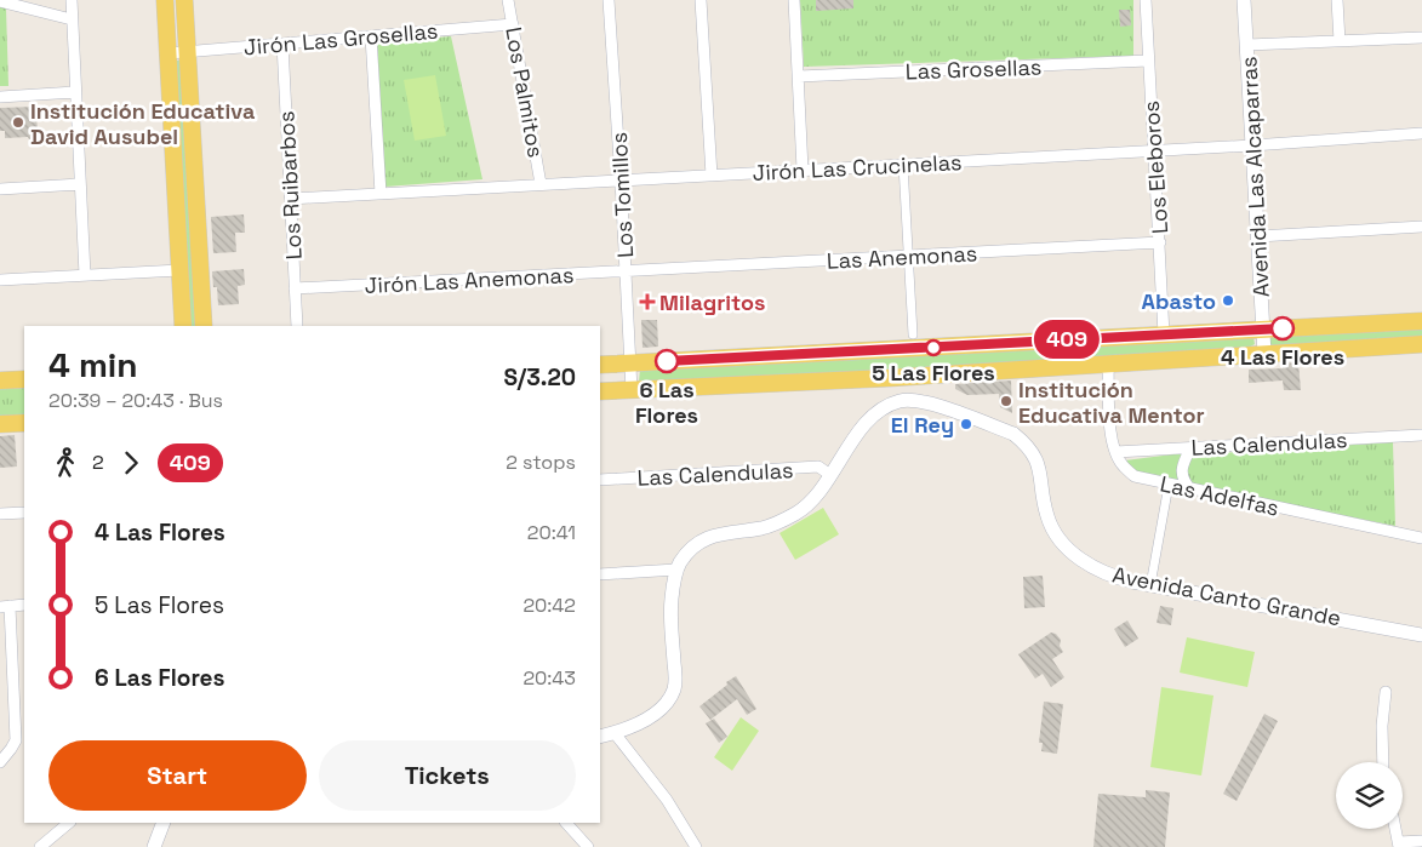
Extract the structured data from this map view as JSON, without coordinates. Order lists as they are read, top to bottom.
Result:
{
  "streets": {
    "street": [
      "Jirón Las Grosellas",
      "Las Grosellas",
      "Los Palmitos",
      "Jirón Las Crucinelas",
      "Los Eleboros",
      "Avenida Las Alcaparras",
      "Los Ruibarbos",
      "Los Tomillos",
      "Las Anemonas",
      "Jirón Las Anemonas",
      "Las Calendulas",
      "Las Adelfas",
      "Avenida Canto Grande"
    ]
  },
  "crossings": [
    ["Jirón Las Grosellas", "Los Palmitos"],
    ["Jirón Las Grosellas", "Los Ruibarbos"],
    ["Las Grosellas", "Los Eleboros"],
    ["Los Palmitos", "Jirón Las Crucinelas"],
    ["Jirón Las Crucinelas", "Los Eleboros"],
    ["Jirón Las Crucinelas", "Avenida Las Alcaparras"],
    ["Jirón Las Crucinelas", "Los Ruibarbos"],
    ["Jirón Las Crucinelas", "Los Tomillos"],
    ["Los Eleboros", "Las Anemonas"],
    ["Los Ruibarbos", "Jirón Las Anemonas"],
    ["Los Tomillos", "Jirón Las Anemonas"],
    ["Las Anemonas", "Jirón Las Anemonas"],
    ["Las Calendulas", "Las Adelfas"],
    ["Las Calendulas", "Avenida Canto Grande"]
  ],
  "places": {
    "other": [
      "Institución Educativa David Ausubel",
      "Abasto",
      "4 Las Flores",
      "5 Las Flores",
      "6 Las Flores",
      "Institución Educativa Mentor",
      "El Rey"
    ],
    "health": ["Milagritos"]
  },
  "lines": ["bus line 409"],
  "page": {
    "on_map": "409",
    "heading": ["4 min", "20:39 – 20:43 · Bus", "S/3.20"],
    "legs": ["2", "409", "2 stops"],
    "list": [
      {
        "name": "4 Las Flores",
        "value": "20:41"
      },
      {
        "name": "5 Las Flores",
        "value": "20:42"
      },
      {
        "name": "6 Las Flores",
        "value": "20:43"
      }
    ],
    "buttons": ["Start", "Tickets"]
  }
}
